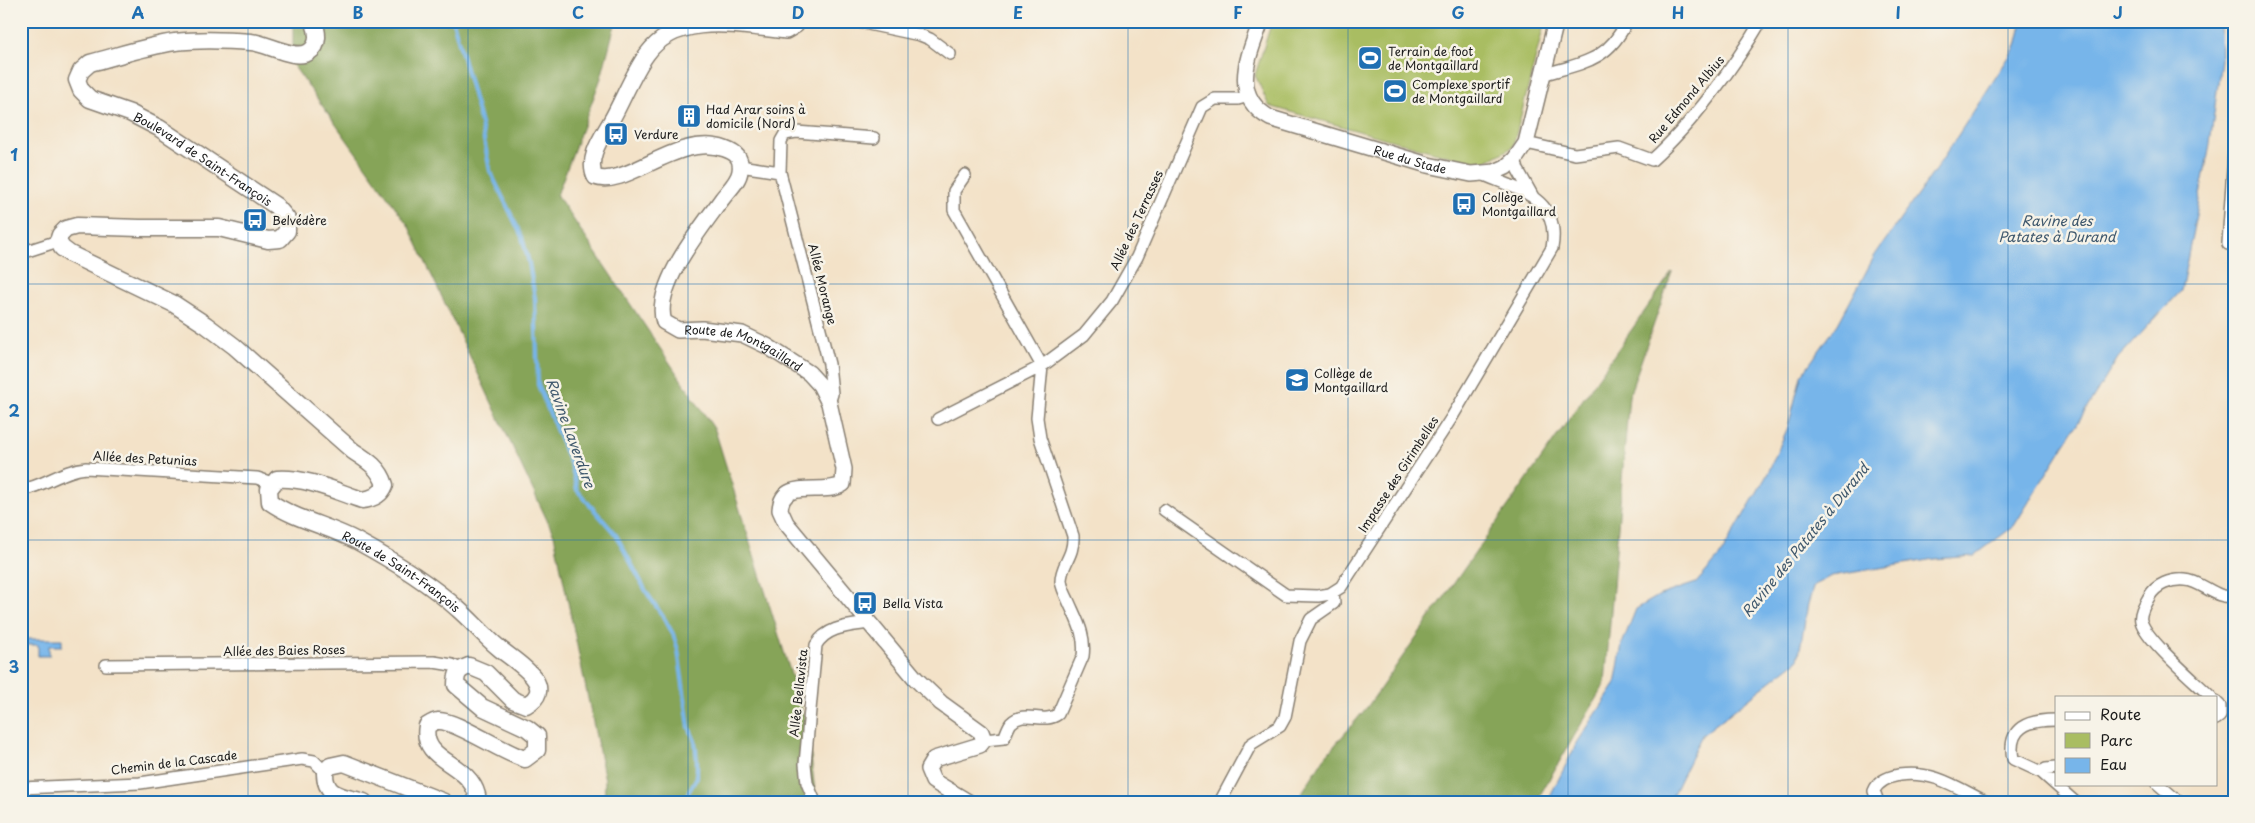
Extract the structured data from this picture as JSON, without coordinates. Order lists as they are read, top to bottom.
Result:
{
  "streets": {
    "main road": ["Boulevard de Saint-François", "Route de Saint-François"],
    "street": [
      "Rue Edmond Albius",
      "Rue du Stade",
      "Allée des Terrasses",
      "Allée Morange",
      "Route de Montgaillard",
      "Allée des Petunias",
      "Impasse des Girimbelles",
      "Allée des Baies Roses",
      "Allée Bellavista",
      "Chemin de la Cascade"
    ]
  },
  "crossings": [
    ["Rue Edmond Albius", "Rue du Stade"],
    ["Rue du Stade", "Allée des Terrasses"],
    ["Rue du Stade", "Impasse des Girimbelles"],
    ["Allée Morange", "Route de Montgaillard"],
    ["Route de Montgaillard", "Allée Bellavista"],
    ["Allée des Petunias", "Route de Saint-François"],
    ["Route de Saint-François", "Allée des Baies Roses"]
  ],
  "water": ["Ravine des Patates à Durand", "Ravine Laverdure"],
  "places": {
    "sports": ["Terrain de foot de Montgaillard", "Complexe sportif de Montgaillard"],
    "building": ["Had Arar soins à domicile (Nord)"],
    "bus stop": [
      "Verdure",
      "Collège Montgaillard",
      "Belvédère",
      "Bella Vista"
    ],
    "school or university": ["Collège de Montgaillard"]
  },
  "legend": ["Route", "Parc", "Eau"],
  "grid": {
    "columns": [
      "A",
      "B",
      "C",
      "D",
      "E",
      "F",
      "G",
      "H",
      "I",
      "J"
    ],
    "rows": ["1", "2", "3"]
  }
}
